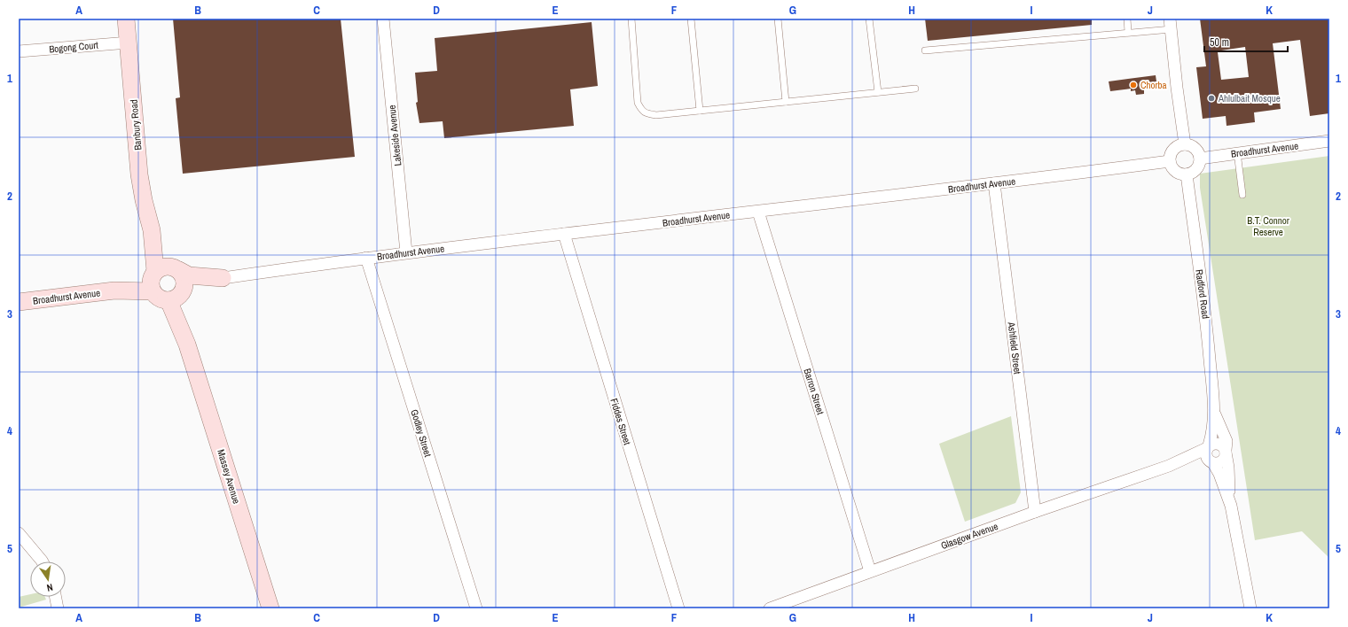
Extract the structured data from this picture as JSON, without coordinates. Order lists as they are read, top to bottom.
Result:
{
  "streets": {
    "street": [
      "Bogong Court",
      "Banbury Road",
      "Lakeside Avenue",
      "Broadhurst Avenue",
      "Radford Road",
      "Ashfield Street",
      "Barron Street",
      "Fiddes Street",
      "Godley Street",
      "Massey Avenue",
      "Glasgow Avenue"
    ]
  },
  "crossings": [
    ["Bogong Court", "Banbury Road"],
    ["Banbury Road", "Broadhurst Avenue"],
    ["Banbury Road", "Massey Avenue"],
    ["Lakeside Avenue", "Broadhurst Avenue"],
    ["Broadhurst Avenue", "Radford Road"],
    ["Broadhurst Avenue", "Ashfield Street"],
    ["Broadhurst Avenue", "Barron Street"],
    ["Broadhurst Avenue", "Fiddes Street"],
    ["Broadhurst Avenue", "Godley Street"],
    ["Broadhurst Avenue", "Massey Avenue"],
    ["Radford Road", "Glasgow Avenue"],
    ["Ashfield Street", "Glasgow Avenue"],
    ["Barron Street", "Glasgow Avenue"]
  ],
  "parks": ["B.T. Connor Reserve"],
  "places": ["Chorba", "Ahlulbait Mosque"],
  "scale_bar": "50 m",
  "north": "bottom",
  "grid": {
    "columns": [
      "A",
      "B",
      "C",
      "D",
      "E",
      "F",
      "G",
      "H",
      "I",
      "J",
      "K"
    ],
    "rows": [
      "1",
      "2",
      "3",
      "4",
      "5"
    ]
  }
}
